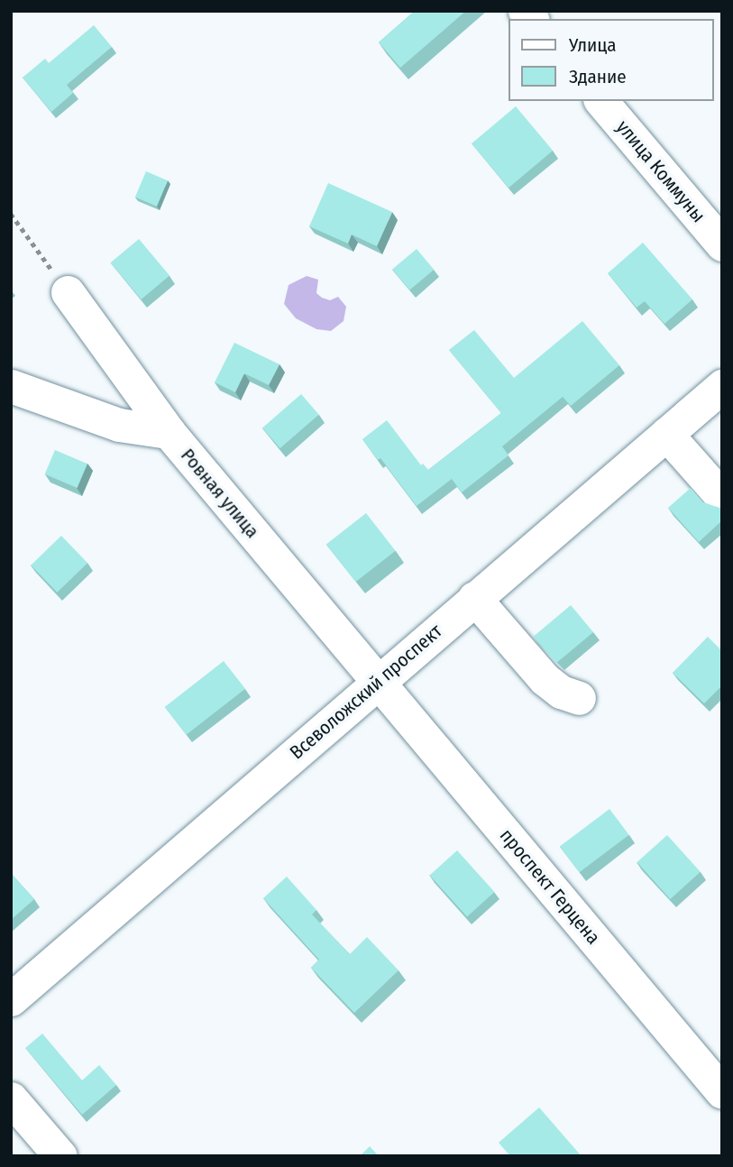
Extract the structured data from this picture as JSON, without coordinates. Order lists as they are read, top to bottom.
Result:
{
  "streets": {
    "street": [
      "улица Коммуны",
      "Ровная улица",
      "Всеволожский проспект",
      "проспект Герцена"
    ]
  },
  "crossings": [
    ["Ровная улица", "Всеволожский проспект"],
    ["Ровная улица", "проспект Герцена"],
    ["Всеволожский проспект", "проспект Герцена"]
  ],
  "legend": ["Улица", "Здание"]
}
